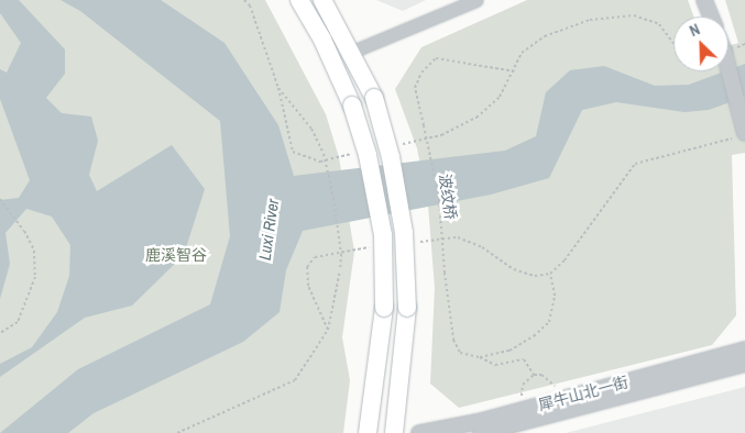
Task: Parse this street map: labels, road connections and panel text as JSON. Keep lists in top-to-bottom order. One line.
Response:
{"streets":{"street":["犀牛山北一街"],"path":["波纹桥"]},"water":["Luxi River"],"parks":["鹿溪智谷"],"north":"top left"}
